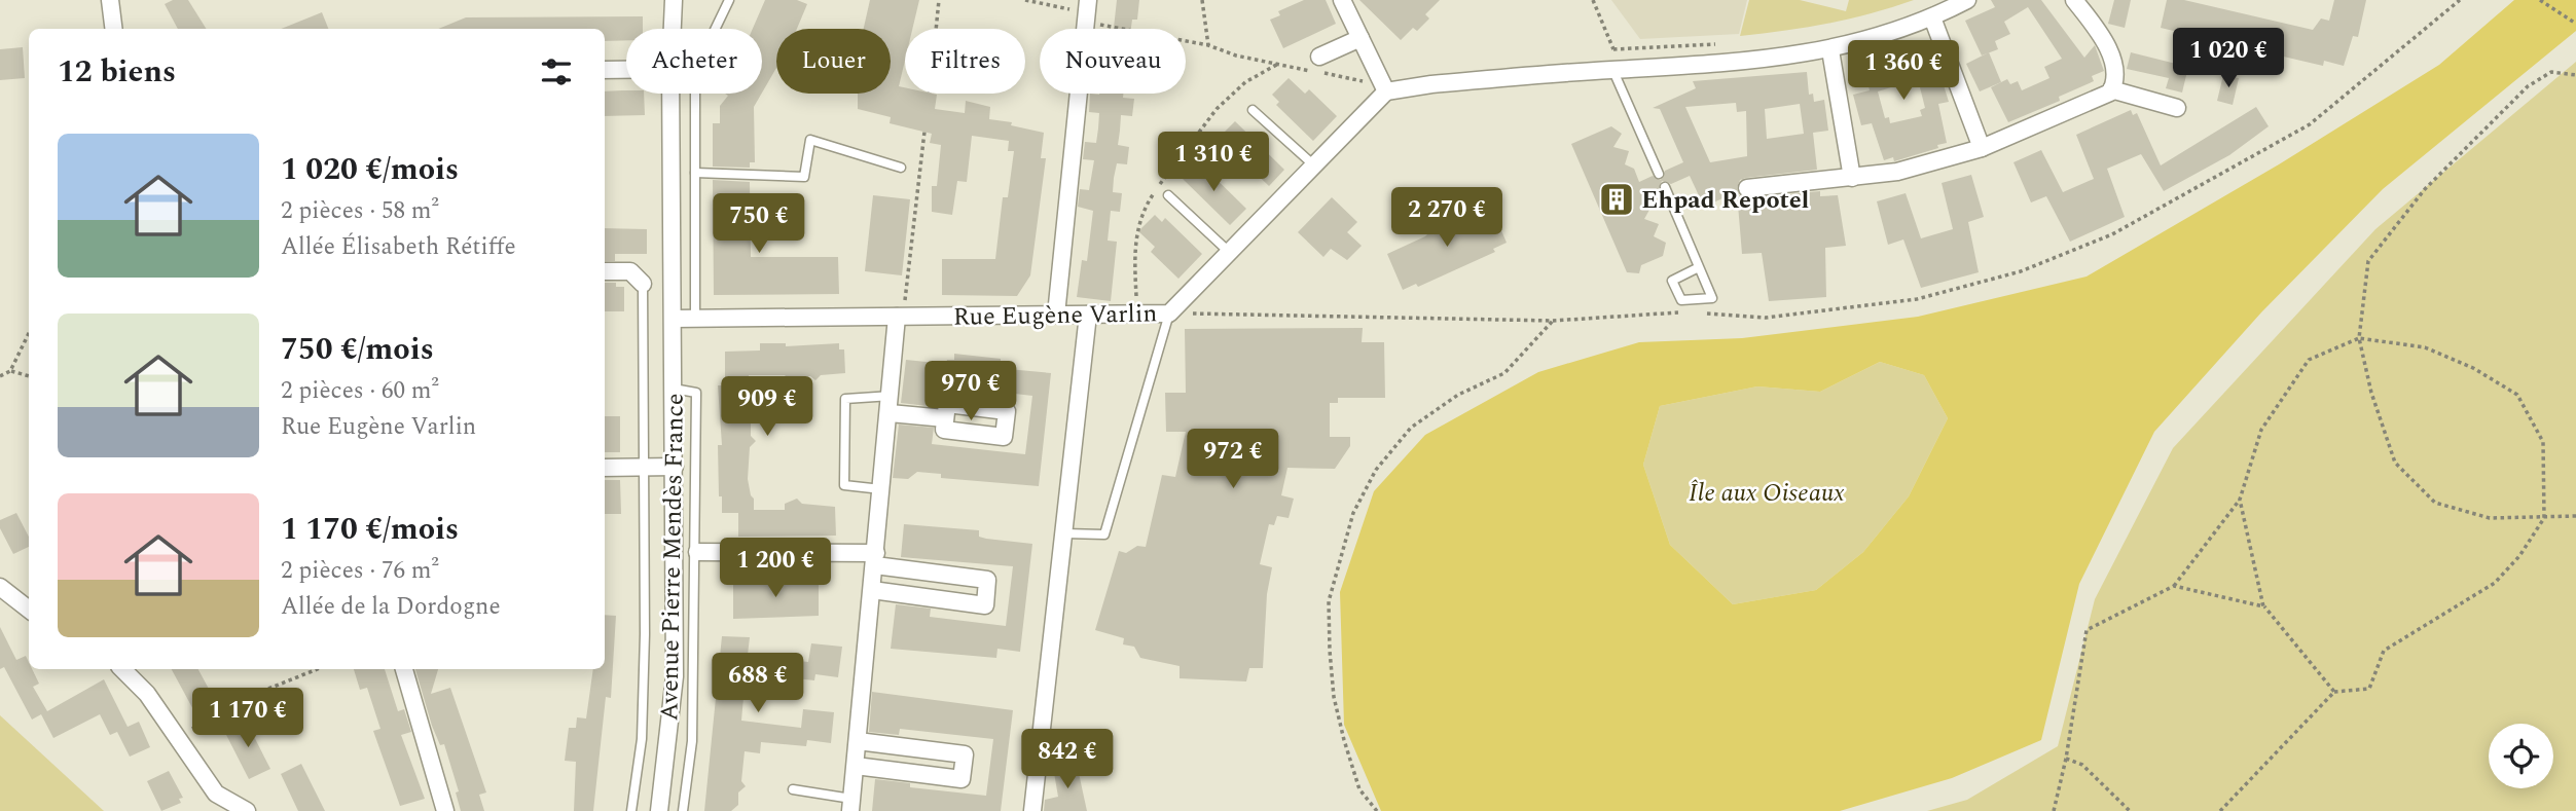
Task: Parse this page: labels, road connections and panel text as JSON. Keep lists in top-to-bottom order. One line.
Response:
{"streets":{"street":["Rue Eugène Varlin","Avenue Pierre Mendès France"]},"crossings":[["Rue Eugène Varlin","Avenue Pierre Mendès France"]],"parks":["Île aux Oiseaux"],"places":{"building":["Ehpad Repotel"]},"page":{"price":["1 020 €","1 360 €","1 310 €","2 270 €","750 €","970 €","909 €","972 €","1 200 €","688 €","1 170 €","842 €"],"chip":["Acheter","Louer","Filtres","Nouveau"],"heading":"12 biens","list":[{"name":"1 020 €/mois","note":"2 pièces · 58 m² · Allée Élisabeth Rétiffe"},{"name":"750 €/mois","note":"2 pièces · 60 m² · Rue Eugène Varlin"},{"name":"1 170 €/mois","note":"2 pièces · 76 m² · Allée de la Dordogne"}]}}
